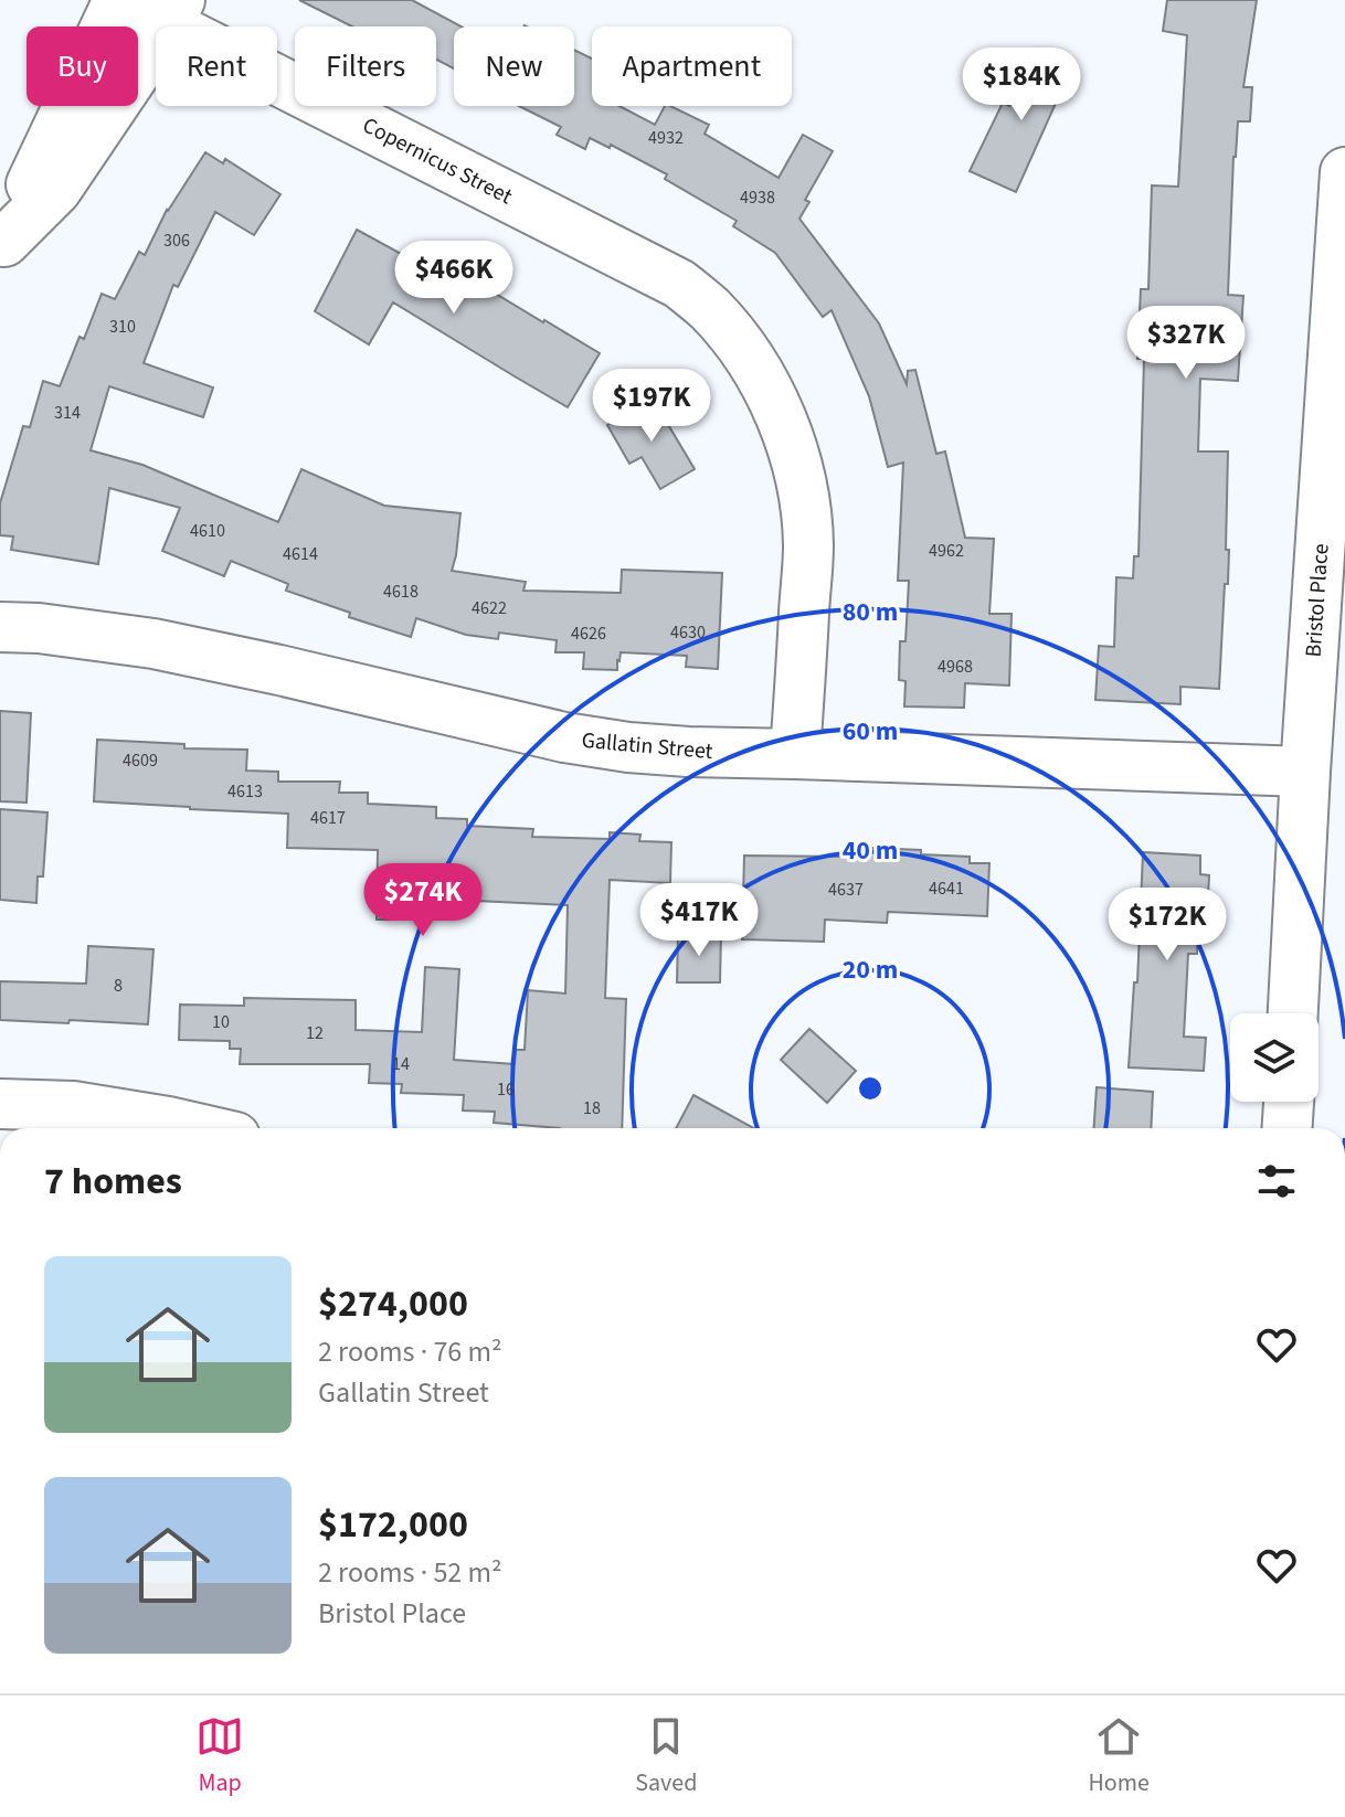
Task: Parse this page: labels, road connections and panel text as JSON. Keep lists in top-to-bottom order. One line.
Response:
{"streets":{"street":["Copernicus Street","Bristol Place","Gallatin Street"]},"crossings":[["Copernicus Street","Gallatin Street"],["Bristol Place","Gallatin Street"]],"house_numbers":["4932","4938","306","310","314","4610","4962","4614","4618","4622","4630","4626","4968","4609","4613","4617","4641","4637","8","10","12","14","16","18"],"page":{"chip":["Buy","Rent","Filters","New","Apartment"],"price":["$184K","$466K","$327K","$197K","$274K","$417K","$172K"],"heading":"7 homes","list":[{"name":"$274,000","note":"2 rooms · 76 m² · Gallatin Street"},{"name":"$172,000","note":"2 rooms · 52 m² · Bristol Place"}],"tabs":["Map","Saved","Home"]},"rings":["80 m","60 m","40 m","20 m"]}
